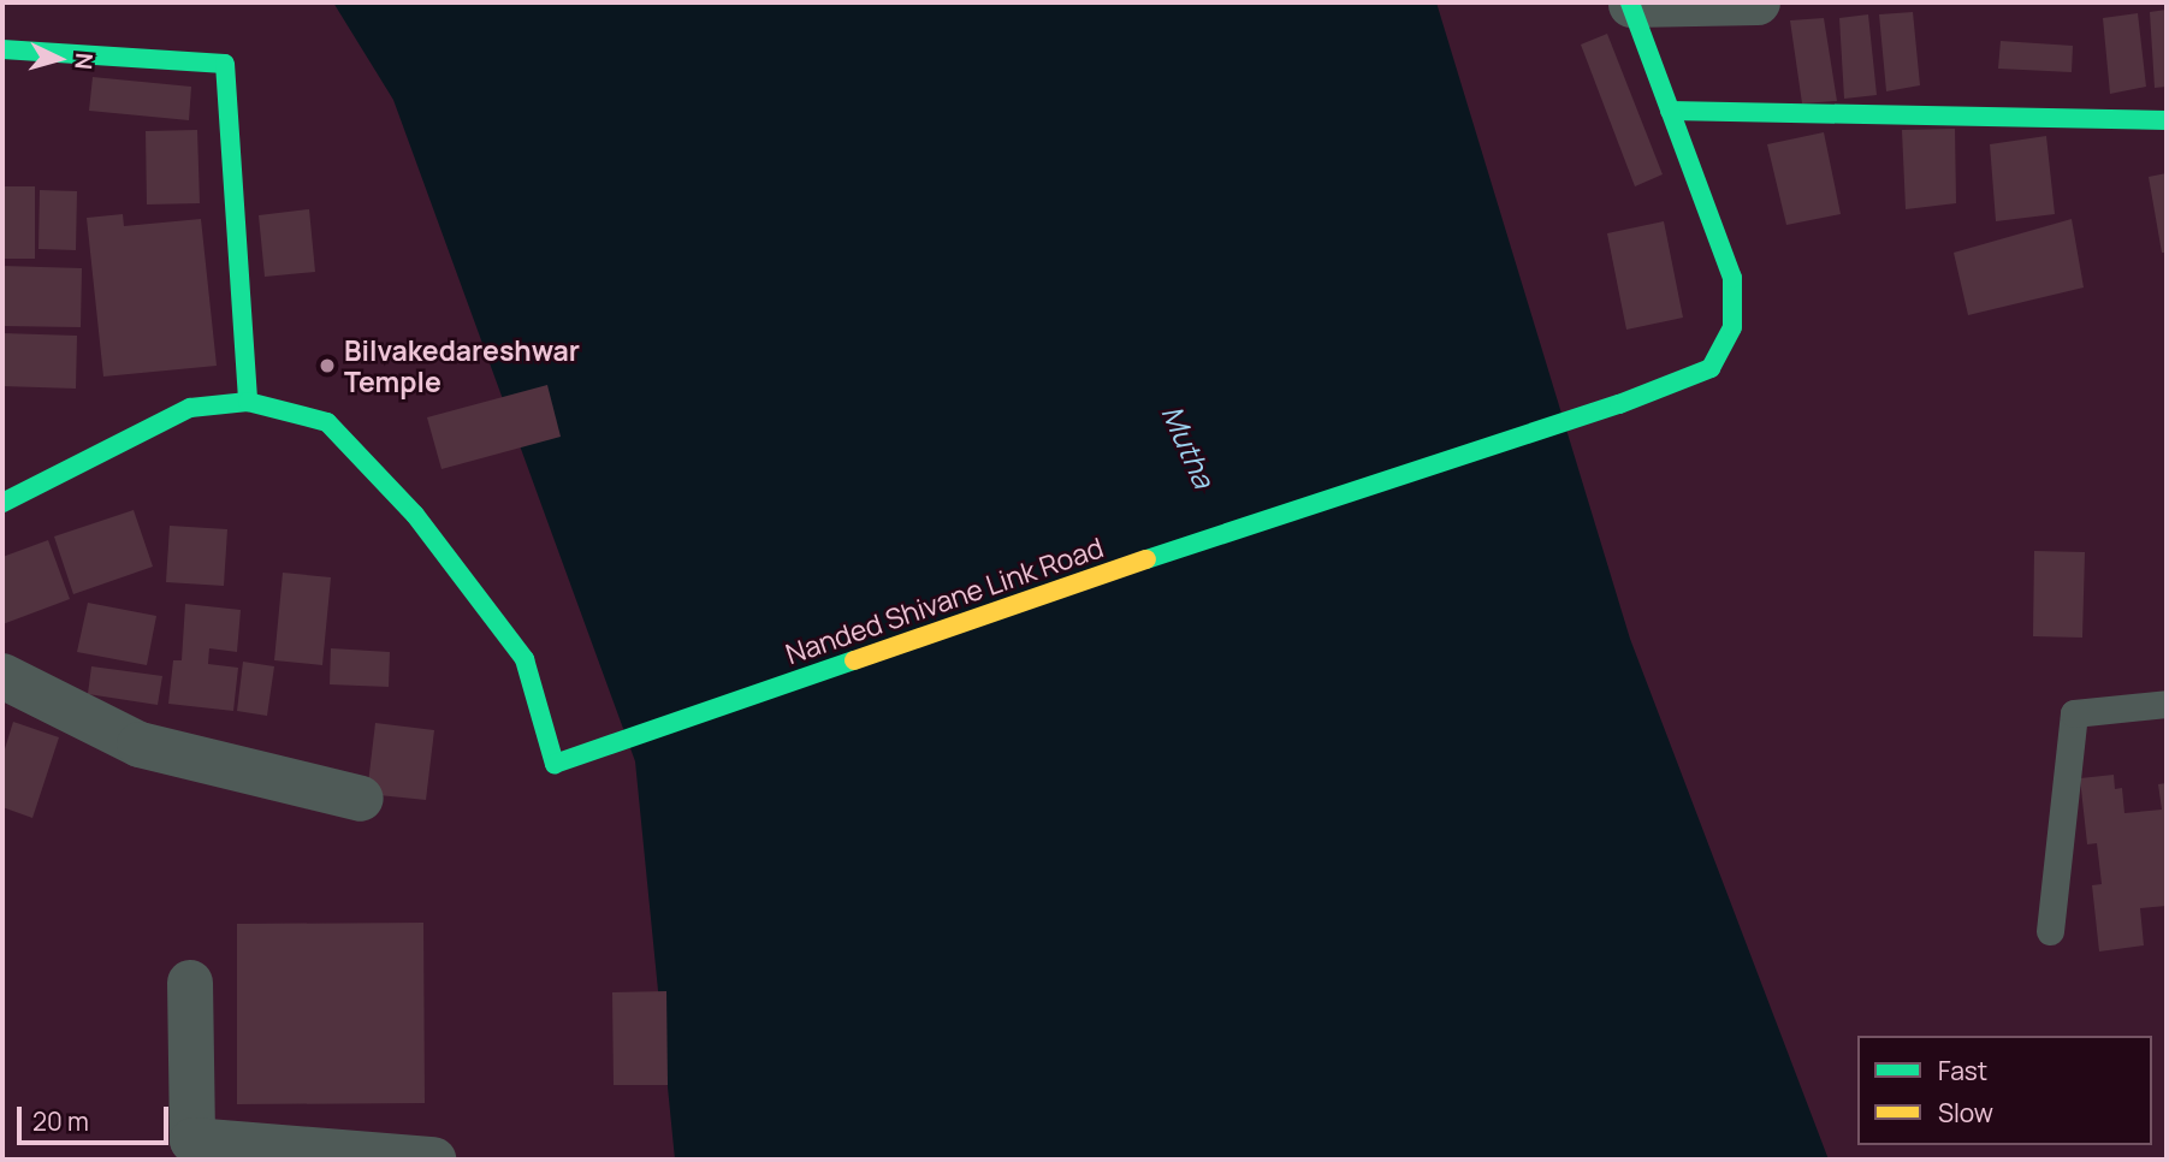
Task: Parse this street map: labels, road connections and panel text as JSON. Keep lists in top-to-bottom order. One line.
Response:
{"streets":{"street":["Nanded Shivane Link Road"]},"water":["Mutha"],"places":["Bilvakedareshwar Temple"],"legend":["Fast","Slow"],"scale_bar":"20 m","north":"right"}
